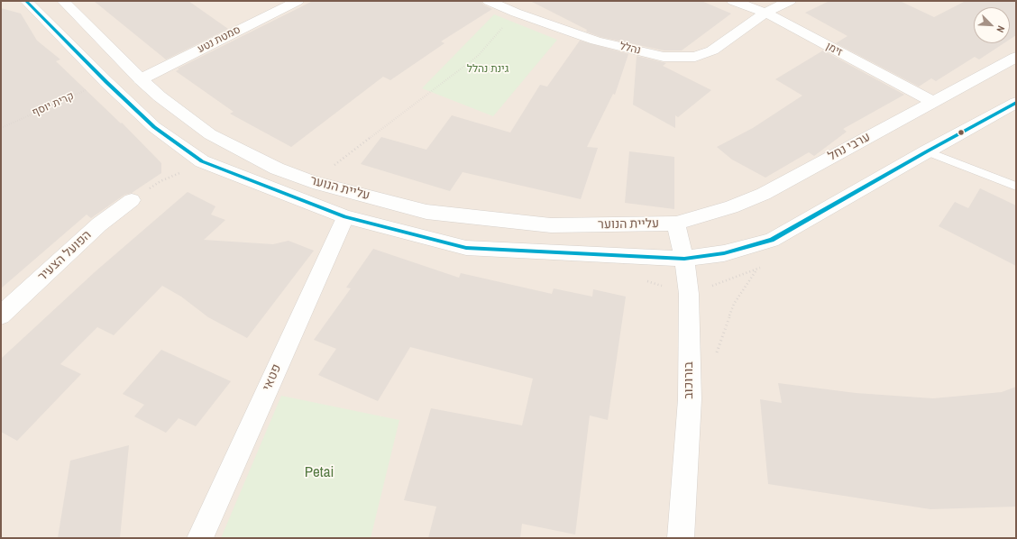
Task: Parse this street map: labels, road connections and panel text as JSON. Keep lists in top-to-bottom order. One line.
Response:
{"streets":{"street":["סמטת נטע","נהלל","זימן","ערבי נחל","עליית הנוער","הפועל הצעיר","פטאי","בורוכוב"],"path":["קרית יוסף"]},"crossings":[["סמטת נטע","עליית הנוער"],["נהלל","זימן"],["זימן","ערבי נחל"],["קרית יוסף","עליית הנוער"],["ערבי נחל","עליית הנוער"],["ערבי נחל","בורוכוב"],["עליית הנוער","פטאי"],["עליית הנוער","בורוכוב"]],"parks":["גינת נהלל","Petai"],"north":"bottom right"}
